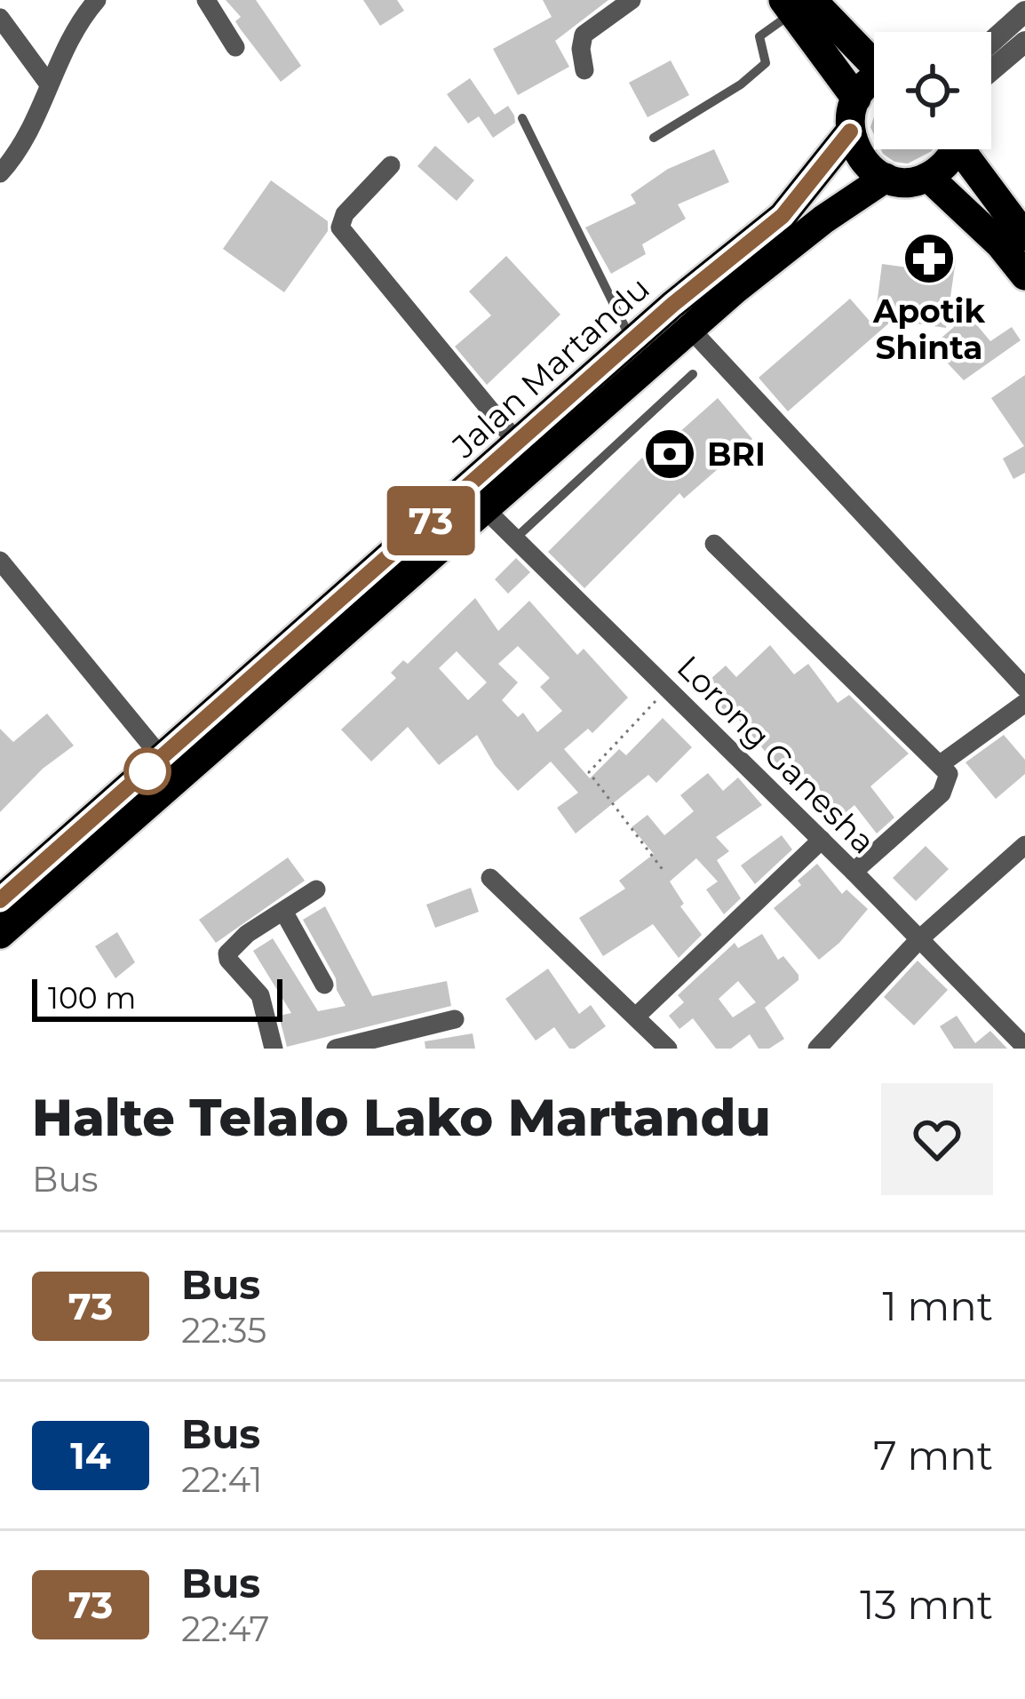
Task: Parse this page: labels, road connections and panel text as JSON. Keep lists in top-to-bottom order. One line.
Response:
{"streets":{"highway":["Jalan Martandu"],"street":["Lorong Ganesha"]},"crossings":[["Jalan Martandu","Lorong Ganesha"]],"places":{"pharmacy":["Apotik Shinta"],"bank":["BRI"]},"lines":["bus line 73"],"scale_bar":"100 m","page":{"on_map":"73","scale":"100 m","heading":["Halte Telalo Lako Martandu","Bus"],"list":[{"mark":"73","name":"Bus","note":"22:35","value":"1 mnt"},{"mark":"14","name":"Bus","note":"22:41","value":"7 mnt"},{"mark":"73","name":"Bus","note":"22:47","value":"13 mnt"}]}}
